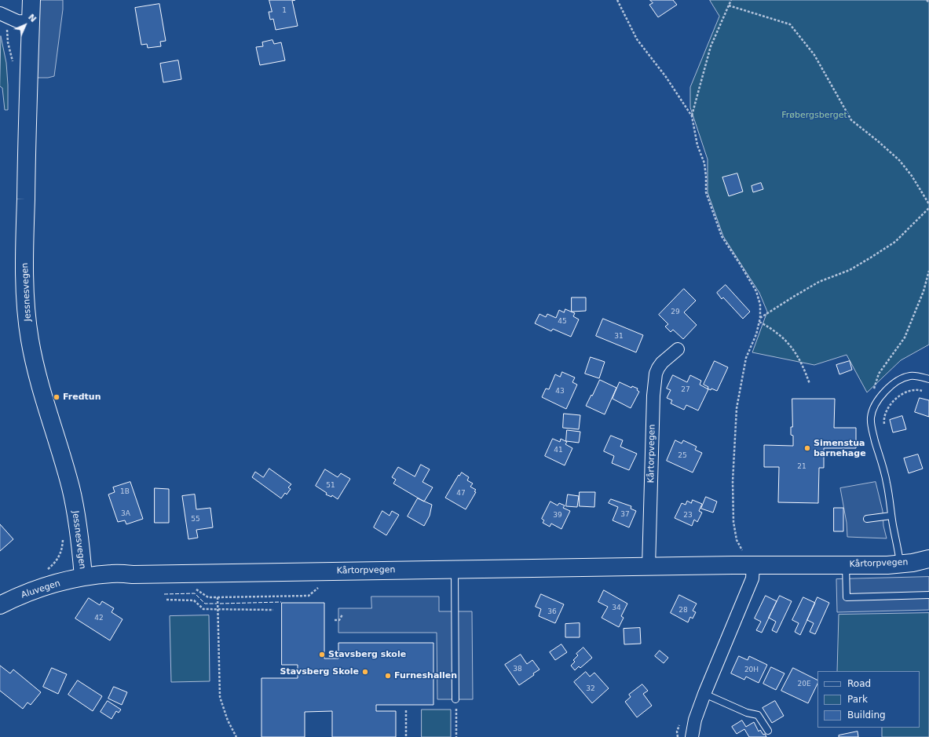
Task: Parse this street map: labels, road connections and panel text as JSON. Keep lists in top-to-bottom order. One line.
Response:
{"streets":{"main road":["Jessnesvegen","Kårtorpvegen","Aluvegen"]},"crossings":[["Jessnesvegen","Kårtorpvegen"],["Jessnesvegen","Aluvegen"],["Kårtorpvegen","Aluvegen"]],"parks":["Frøbergsberget"],"places":["Fredtun","Simenstua barnehage","Stavsberg skole","Stavsberg Skole","Furneshallen"],"house_numbers":["1","29","45","31","27","43","41","25","21","51","1B","47","3A","37","39","23","55","34","28","36","42","38","20H","20E","32"],"legend":["Road","Park","Building"],"north":"top right"}
